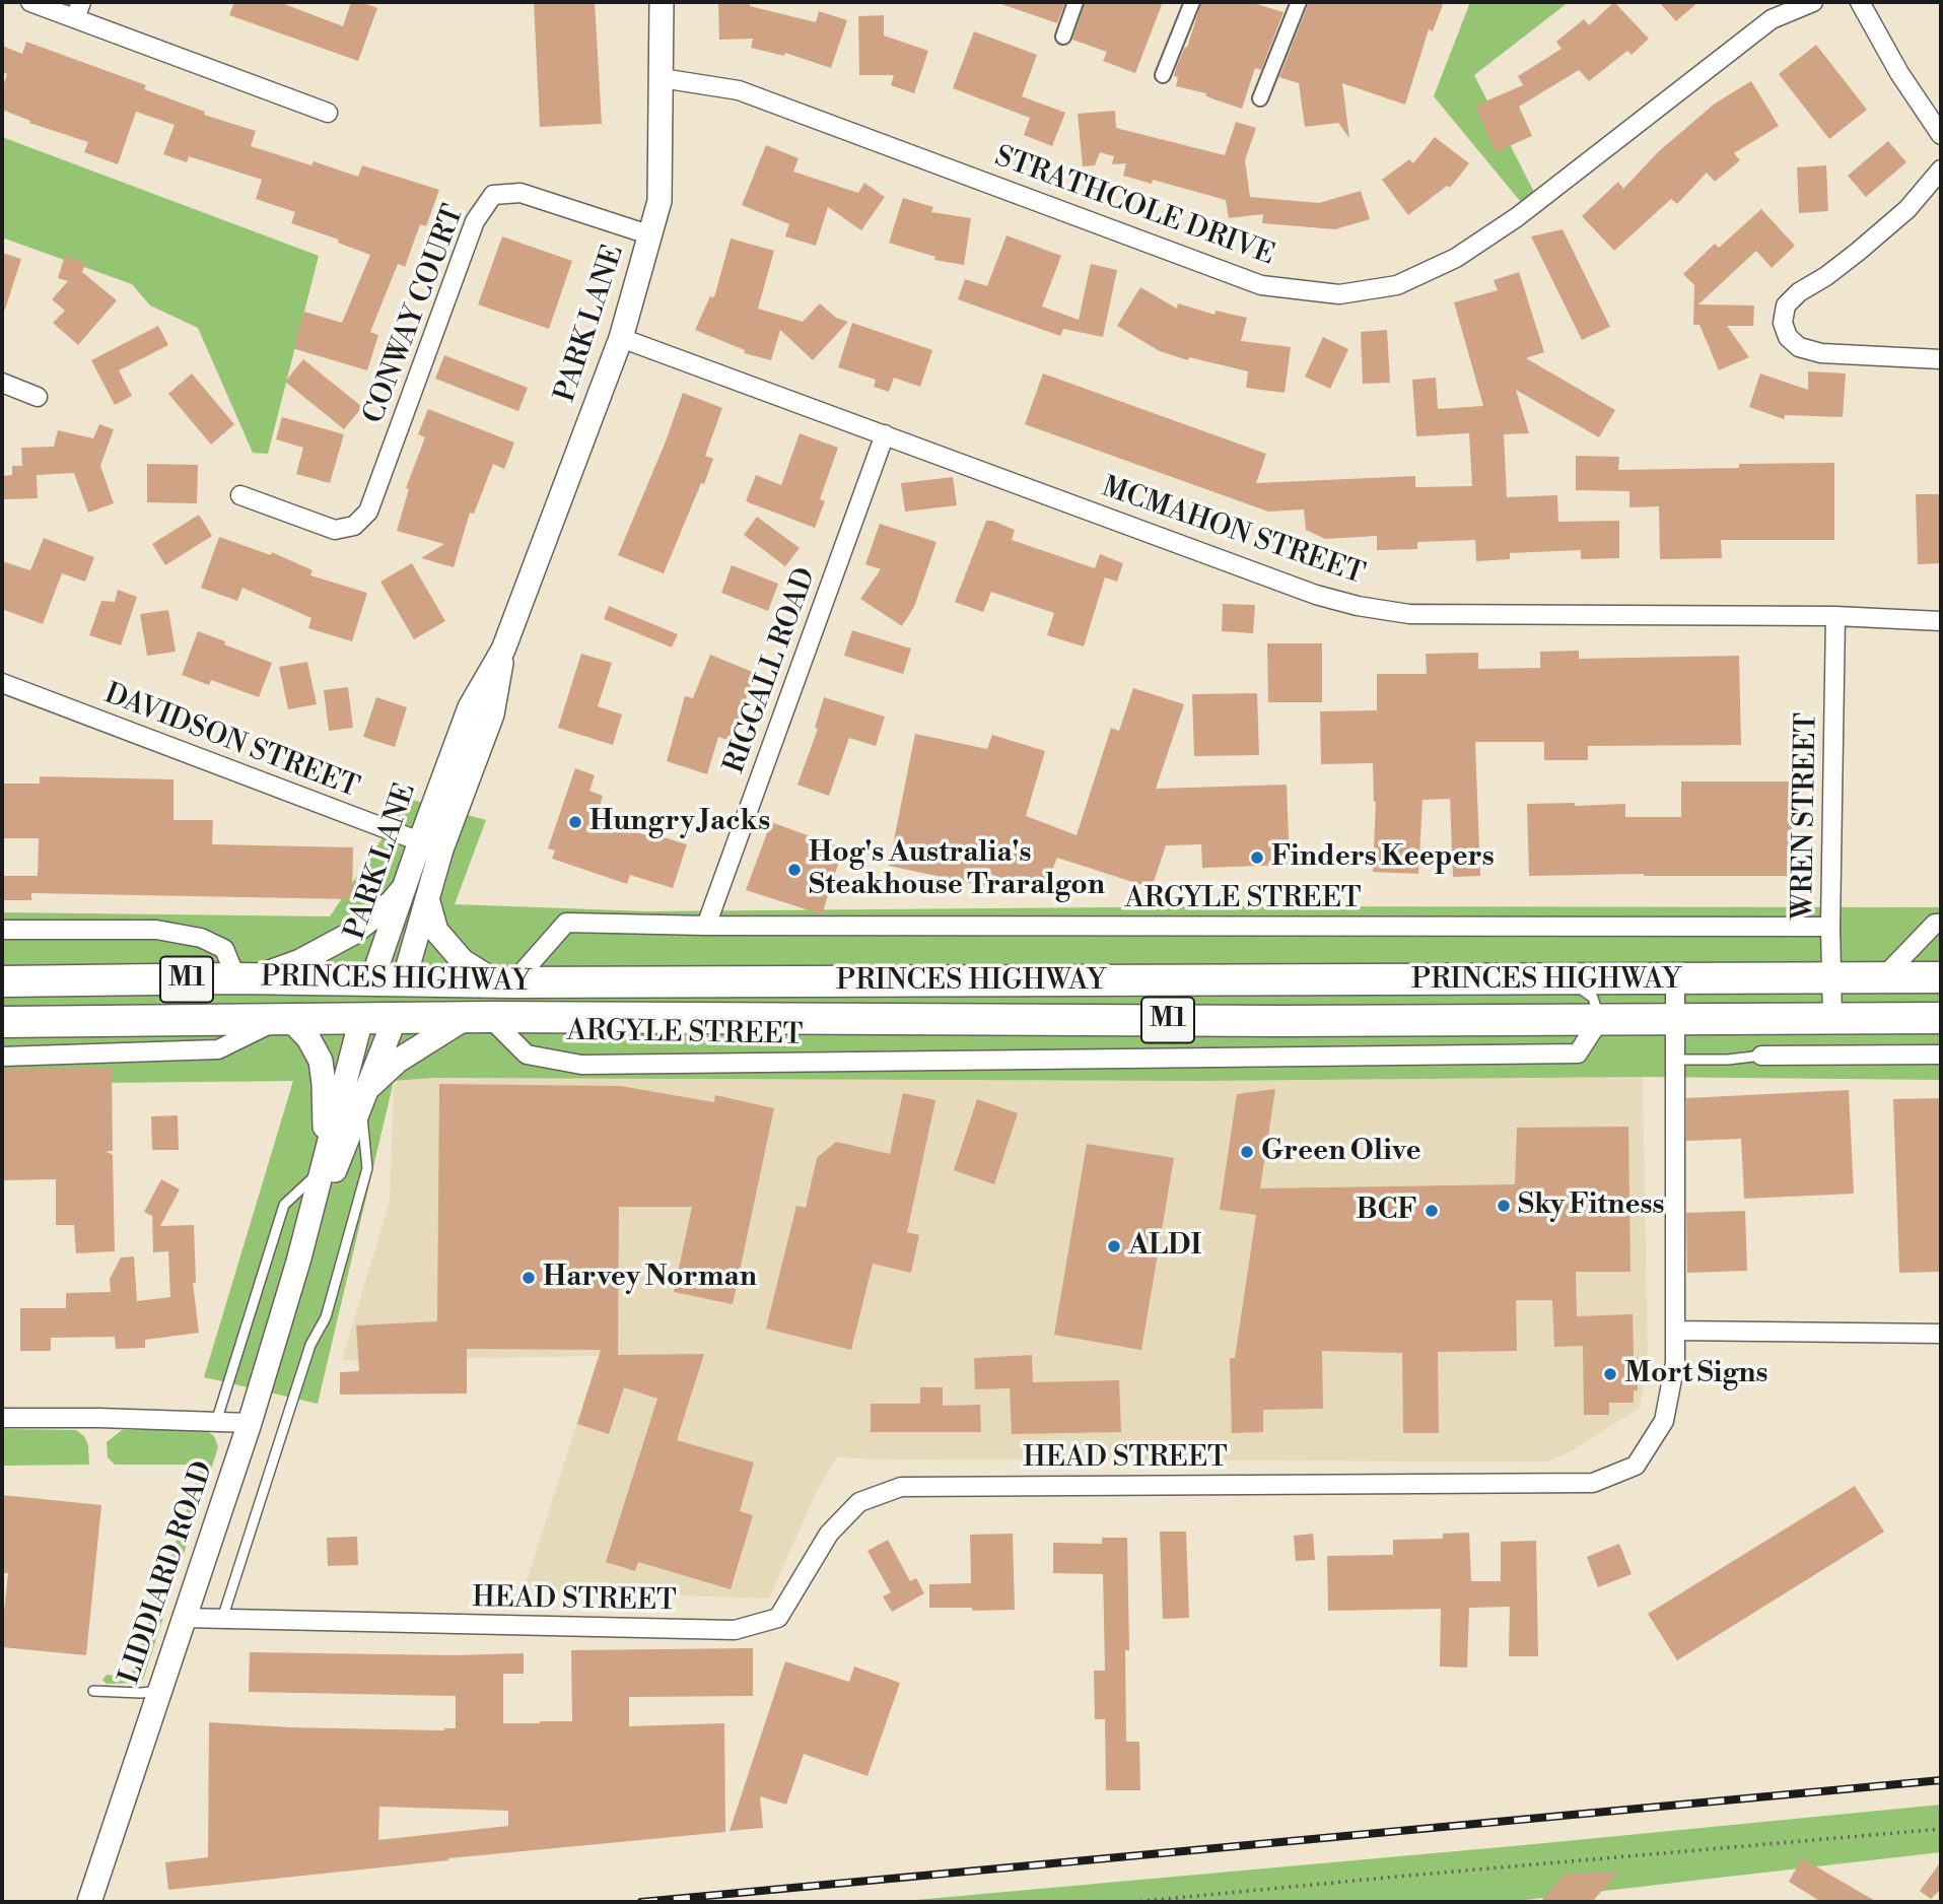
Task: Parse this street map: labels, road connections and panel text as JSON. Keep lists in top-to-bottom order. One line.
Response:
{"streets":{"highway":["M1","PRINCES HIGHWAY"],"street":["STRATHCOLE DRIVE","CONWAY COURT","PARK LANE","MCMAHON STREET","RIGGALL ROAD","DAVIDSON STREET","WREN STREET","ARGYLE STREET","HEAD STREET","LIDDIARD ROAD"]},"crossings":[["STRATHCOLE DRIVE","PARK LANE"],["CONWAY COURT","PARK LANE"],["PARK LANE","MCMAHON STREET"],["PARK LANE","DAVIDSON STREET"],["PARK LANE","PRINCES HIGHWAY"],["MCMAHON STREET","RIGGALL ROAD"],["MCMAHON STREET","WREN STREET"],["RIGGALL ROAD","ARGYLE STREET"],["WREN STREET","ARGYLE STREET"],["WREN STREET","PRINCES HIGHWAY"],["ARGYLE STREET","PRINCES HIGHWAY"],["PRINCES HIGHWAY","HEAD STREET"],["PRINCES HIGHWAY","LIDDIARD ROAD"],["HEAD STREET","LIDDIARD ROAD"]],"places":["Hungry Jacks","Finders Keepers","Hog's Australia's Steakhouse Traralgon","Green Olive","Sky Fitness","BCF","ALDI","Harvey Norman","Mort Signs"]}
